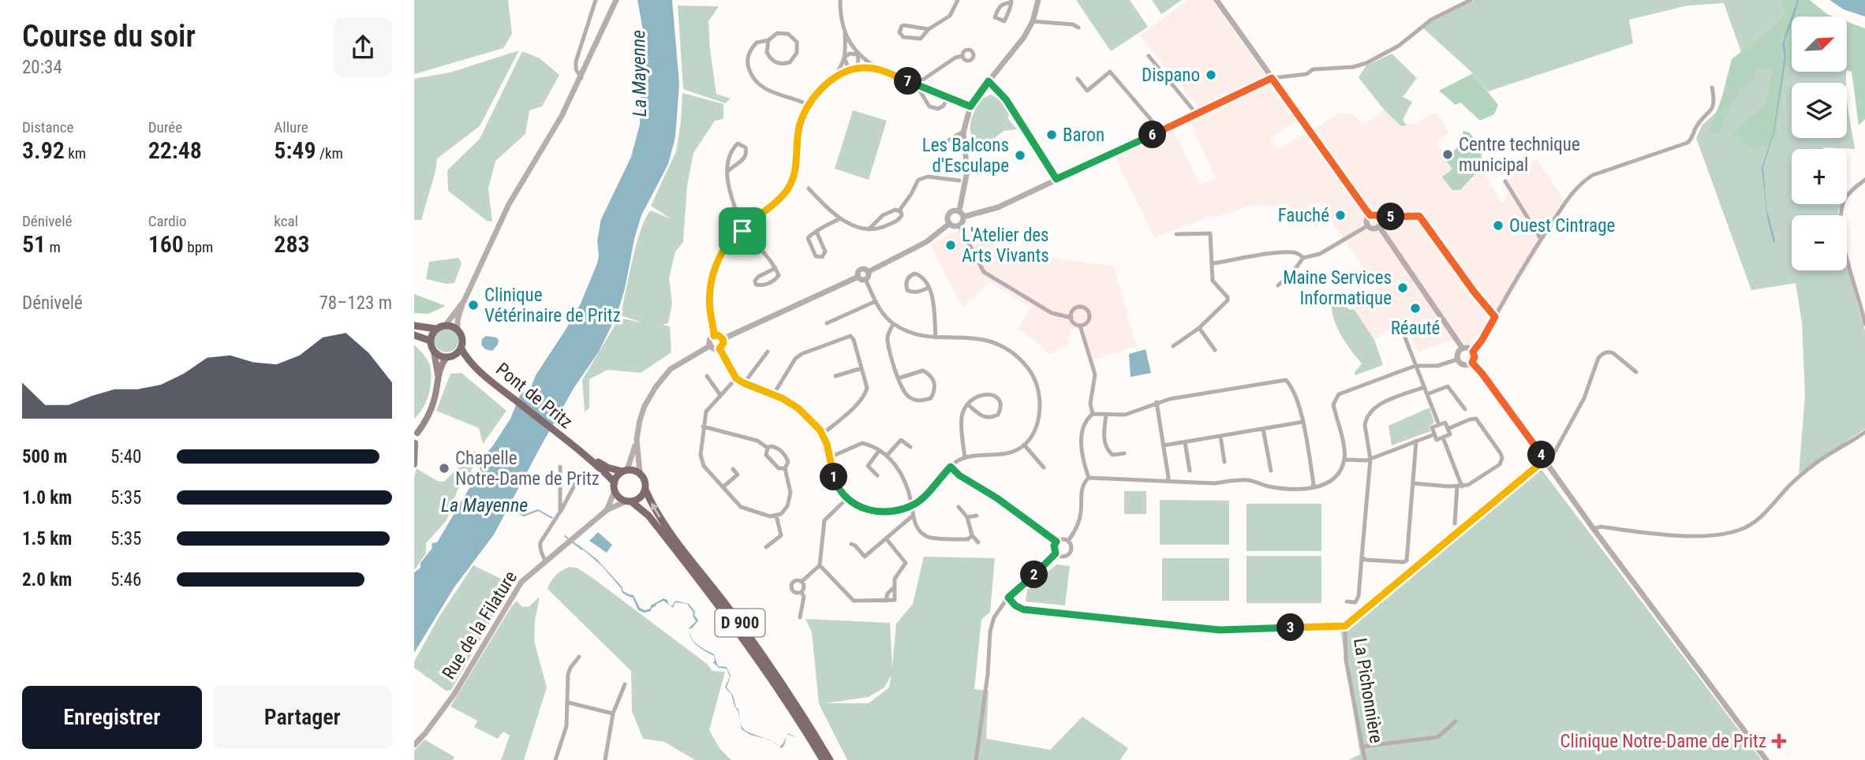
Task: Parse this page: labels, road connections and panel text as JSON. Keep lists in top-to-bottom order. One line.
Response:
{"streets":{"main road":["Pont de Pritz","D 900"],"street":["Rue de la Filature","La Pichonnière"]},"crossings":[["Pont de Pritz","D 900"],["Pont de Pritz","Rue de la Filature"],["D 900","Rue de la Filature"]],"water":["La Mayenne"],"places":{"other":["Dispano","Baron","Centre technique municipal","Les Balcons d'Esculape","Fauché","Ouest Cintrage","L'Atelier des Arts Vivants","Maine Services Informatique","Clinique Vétérinaire de Pritz","Réauté","Chapelle Notre-Dame de Pritz"],"health":["Clinique Notre-Dame de Pritz"]},"north":"top right","page":{"heading":["Course du soir","20:34"],"map_buttons":["+","−"],"pins":["7","6","5","4","1","2","3"],"stats":[["Distance","3.92 km"],["Durée","22:48"],["Allure","5:49 /km"],["Dénivelé","51 m"],["Cardio","160 bpm"],["kcal","283"]],"chart":["Dénivelé","78–123 m"],"list":[{"name":"500 m","note":"5:40"},{"name":"1.0 km","note":"5:35"},{"name":"1.5 km","note":"5:35"},{"name":"2.0 km","note":"5:46"}],"buttons":["Enregistrer","Partager"]}}
